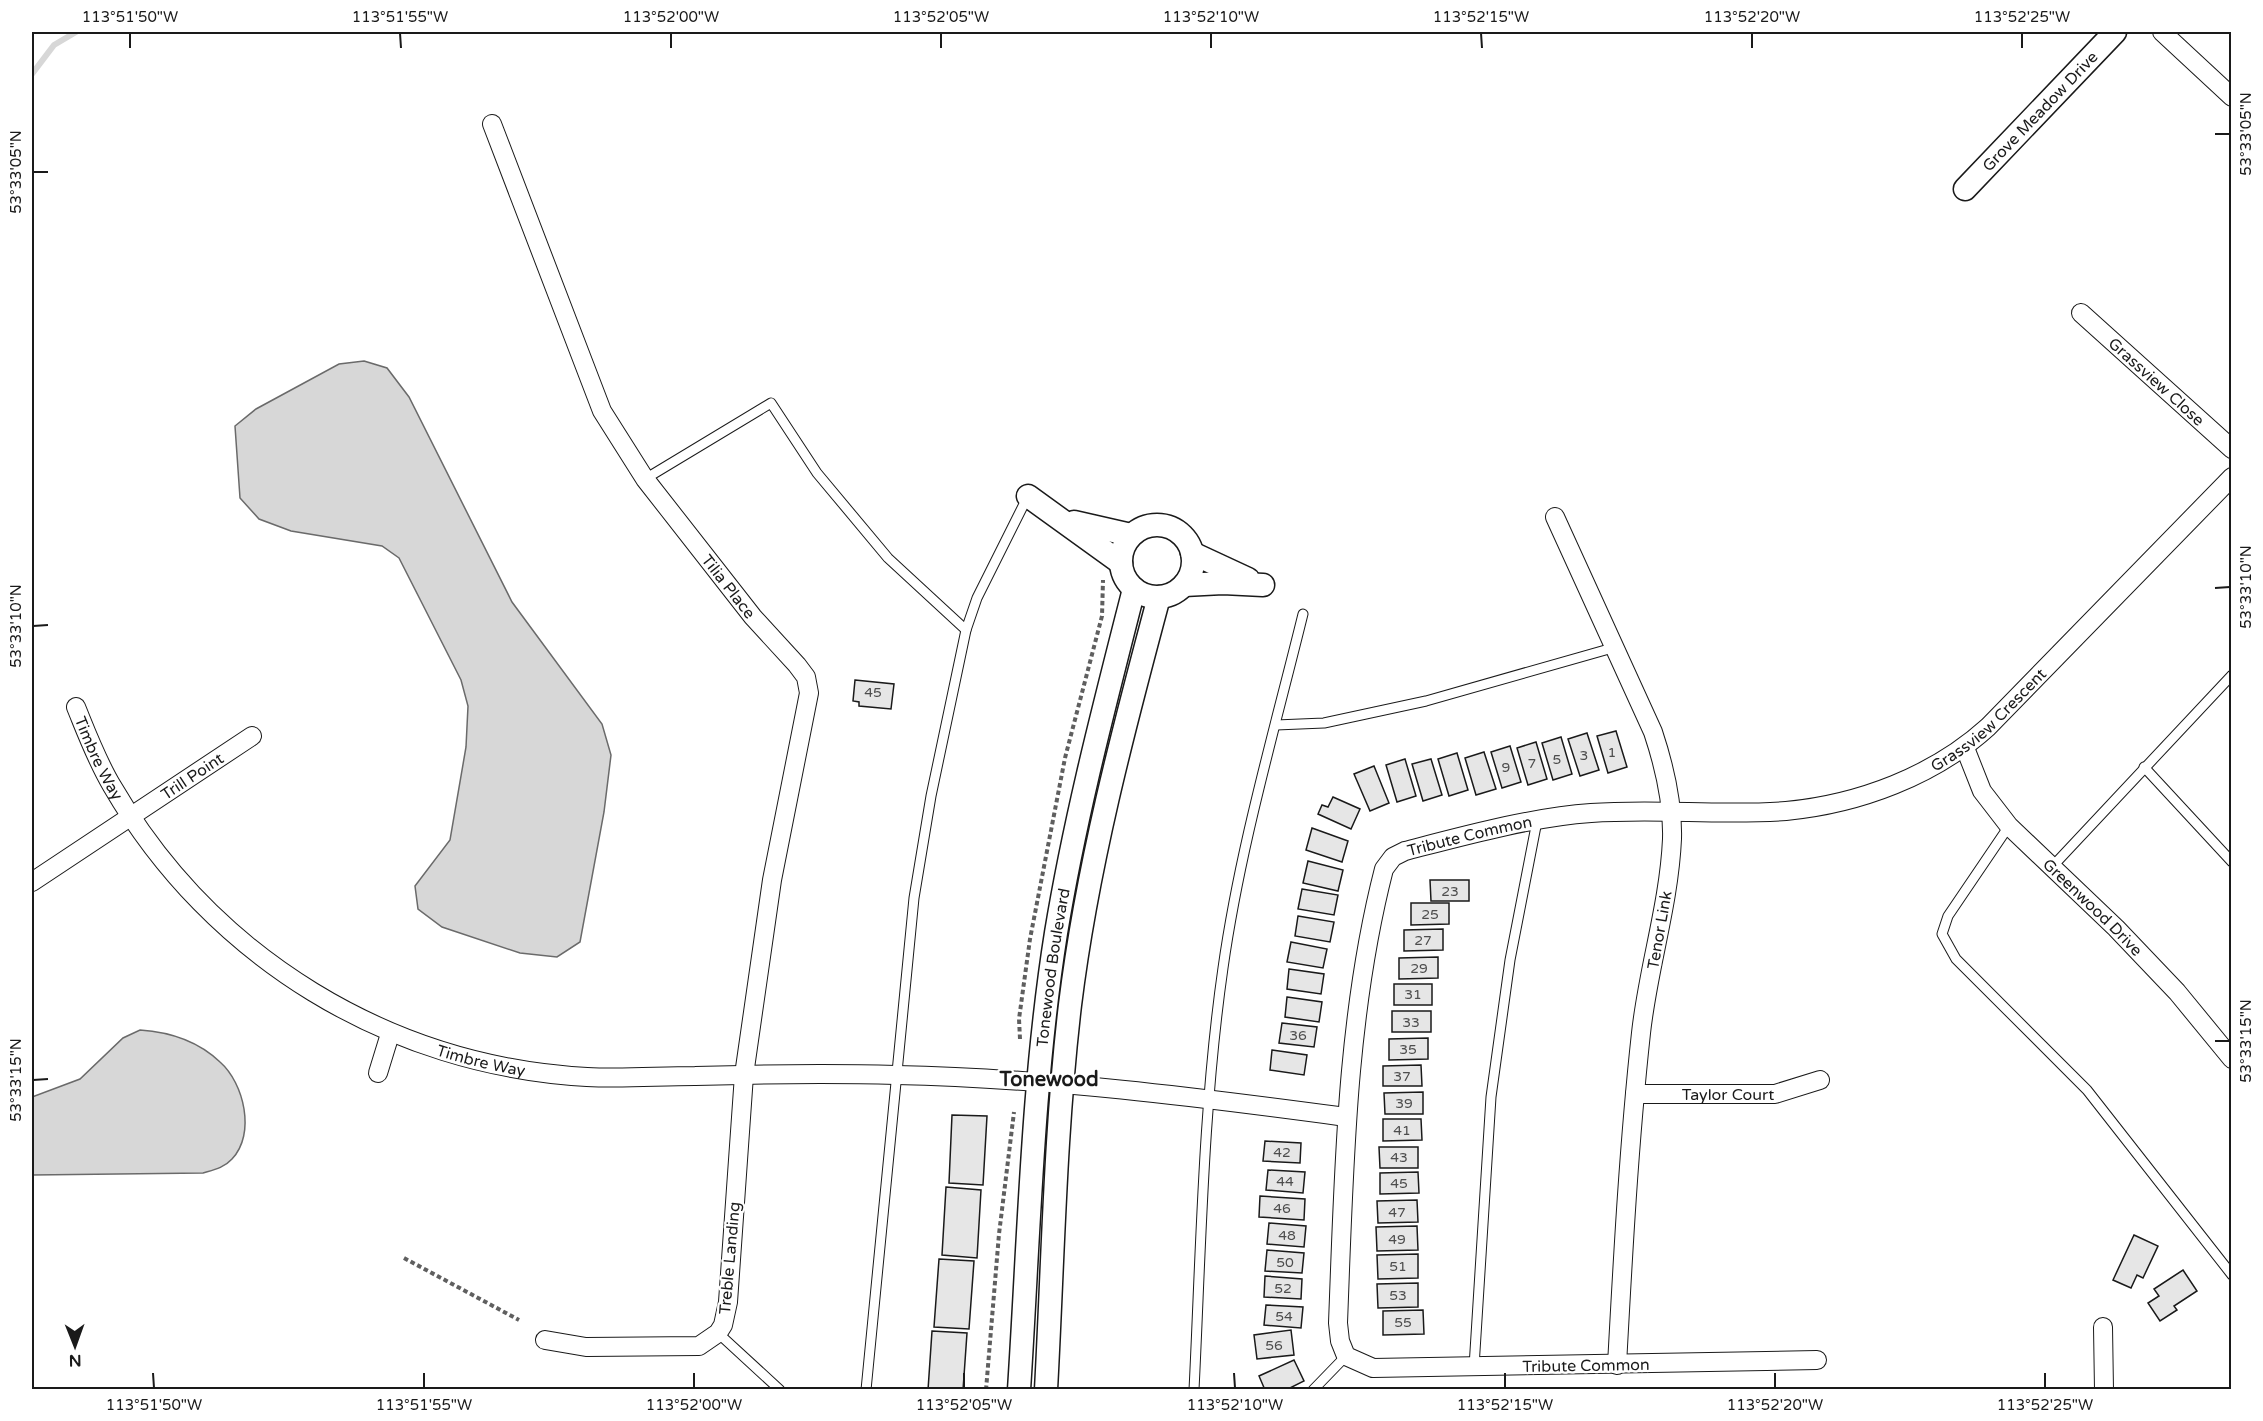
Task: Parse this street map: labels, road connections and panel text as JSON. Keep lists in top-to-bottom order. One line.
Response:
{"streets":{"street":["Grove Meadow Drive","Grassview Close","Tilia Place","Grassview Crescent","Timbre Way","Trill Point","Tribute Common","Greenwood Drive","Tenor Link","Tonewood Boulevard","Taylor Court","Treble Landing"]},"crossings":[["Tilia Place","Timbre Way"],["Tilia Place","Treble Landing"],["Grassview Crescent","Tribute Common"],["Grassview Crescent","Greenwood Drive"],["Grassview Crescent","Tenor Link"],["Timbre Way","Trill Point"],["Timbre Way","Tonewood Boulevard"],["Timbre Way","Treble Landing"],["Tribute Common","Tenor Link"],["Tenor Link","Taylor Court"]],"districts":["Tonewood"],"house_numbers":["45","1","3","5","7","9","23","25","27","29","31","33","36","35","37","39","41","42","43","44","45","46","47","48","49","50","51","52","53","54","55","56"],"north":"bottom","coordinates":["113°51'50\"W","113°51'55\"W","113°52'00\"W","113°52'05\"W","113°52'10\"W","113°52'15\"W","113°52'20\"W","113°52'25\"W","53°33'05\"N","53°33'10\"N","53°33'15\"N"]}
